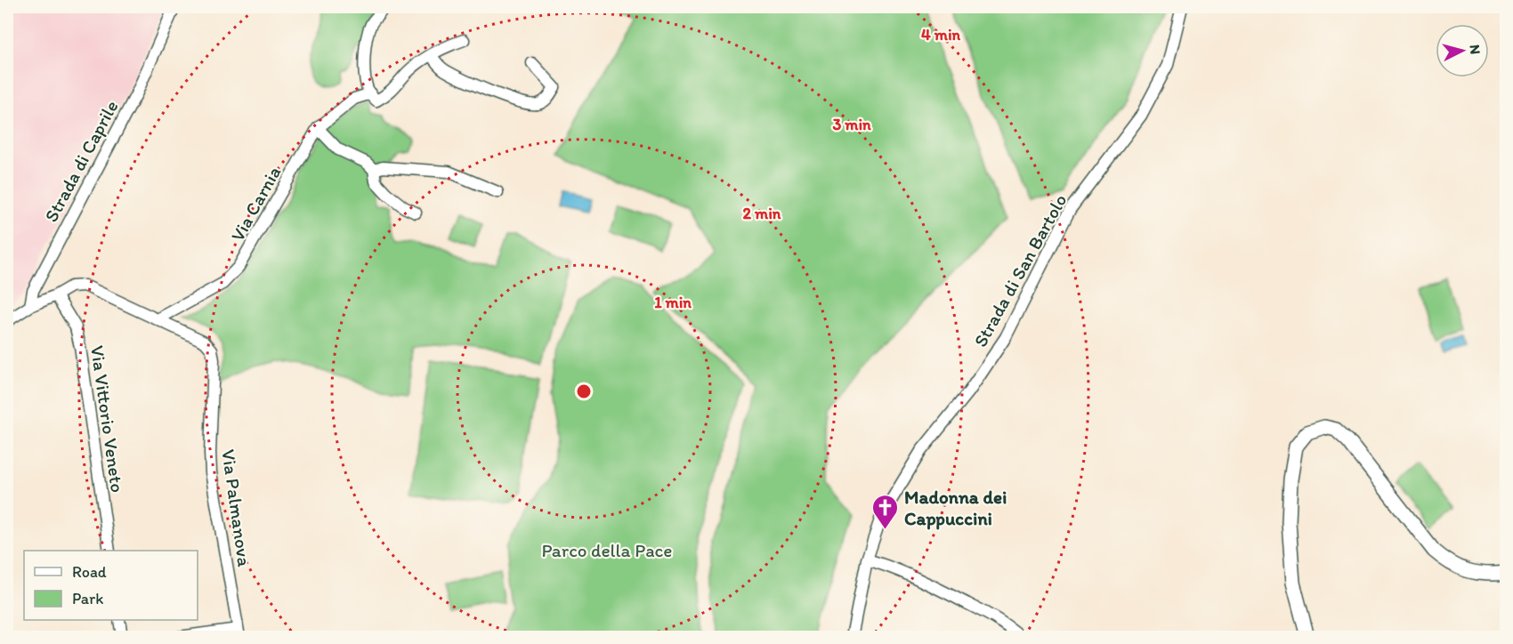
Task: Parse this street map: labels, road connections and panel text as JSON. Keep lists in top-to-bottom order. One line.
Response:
{"streets":{"street":["Strada di Caprile","Via Carnia","Strada di San Bartolo","Via Vittorio Veneto","Via Palmanova"]},"crossings":[["Via Carnia","Via Palmanova"]],"parks":["Parco della Pace"],"places":{"church":["Madonna dei Cappuccini"]},"legend":["Road","Park"],"north":"right","rings":["4 min","3 min","2 min","1 min"]}
